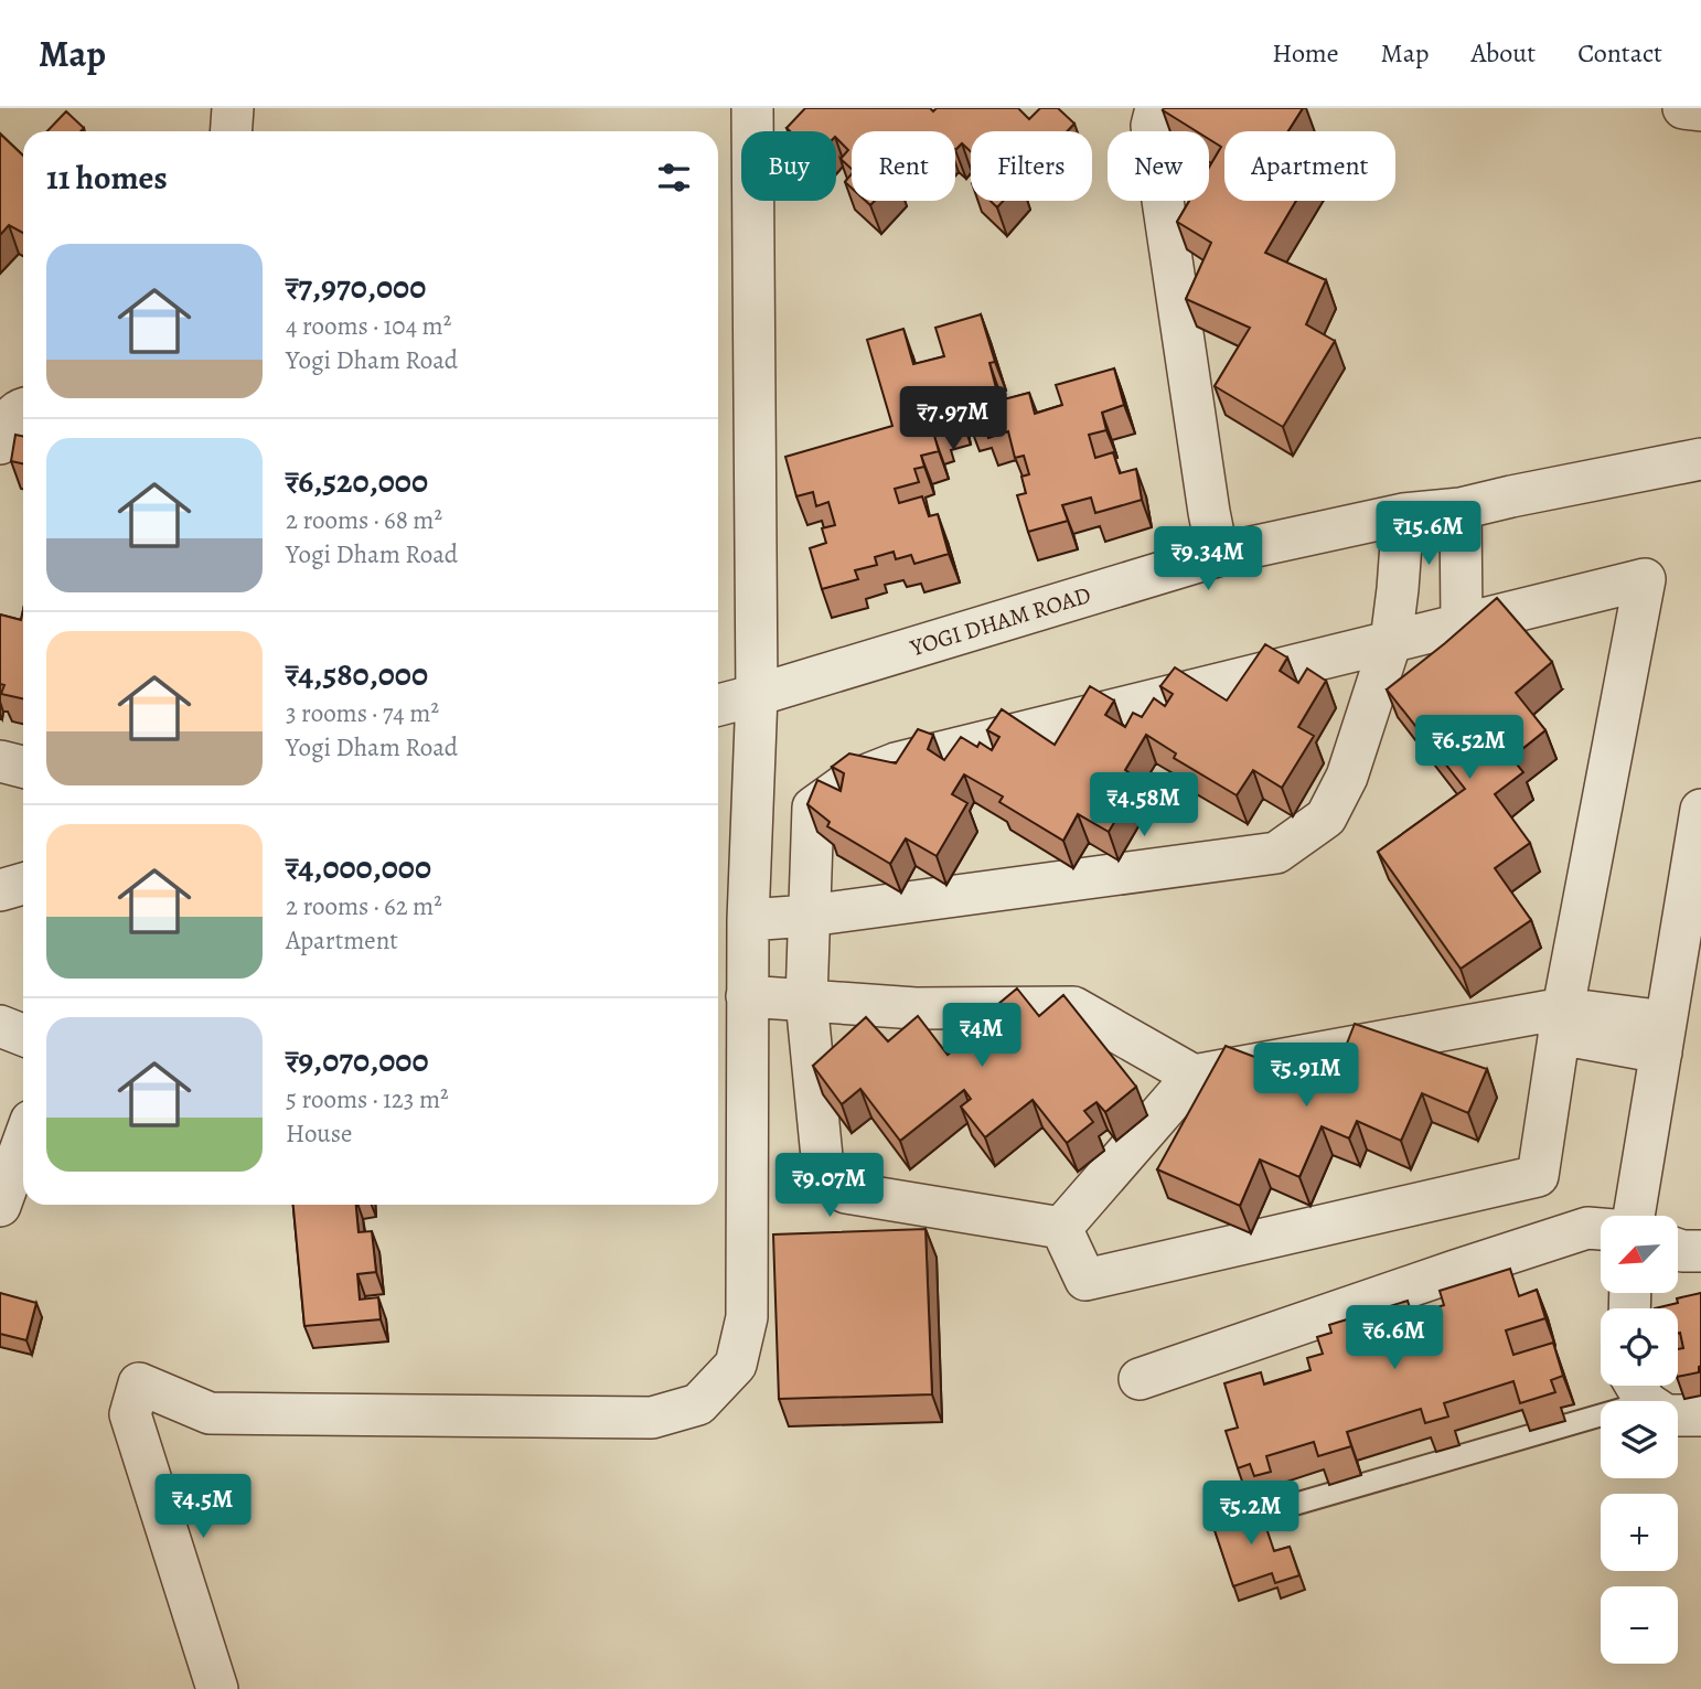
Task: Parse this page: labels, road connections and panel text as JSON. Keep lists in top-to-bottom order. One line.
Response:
{"streets":{"street":["YOGI DHAM ROAD"]},"north":"bottom left","page":{"header":"Map","nav":["Home","Map","About","Contact"],"chip":["Buy","Rent","Filters","New","Apartment"],"heading":"11 homes","list":[{"name":"₹7,970,000","note":"4 rooms · 104 m² · Yogi Dham Road"},{"name":"₹6,520,000","note":"2 rooms · 68 m² · Yogi Dham Road"},{"name":"₹4,580,000","note":"3 rooms · 74 m² · Yogi Dham Road"},{"name":"₹4,000,000","note":"2 rooms · 62 m² · Apartment"},{"name":"₹9,070,000","note":"5 rooms · 123 m² · House"}],"price":["₹7.97M","₹15.6M","₹9.34M","₹6.52M","₹4.58M","₹4M","₹5.91M","₹9.07M","₹6.6M","₹4.5M","₹5.2M"],"map_buttons":["+","−"]}}
